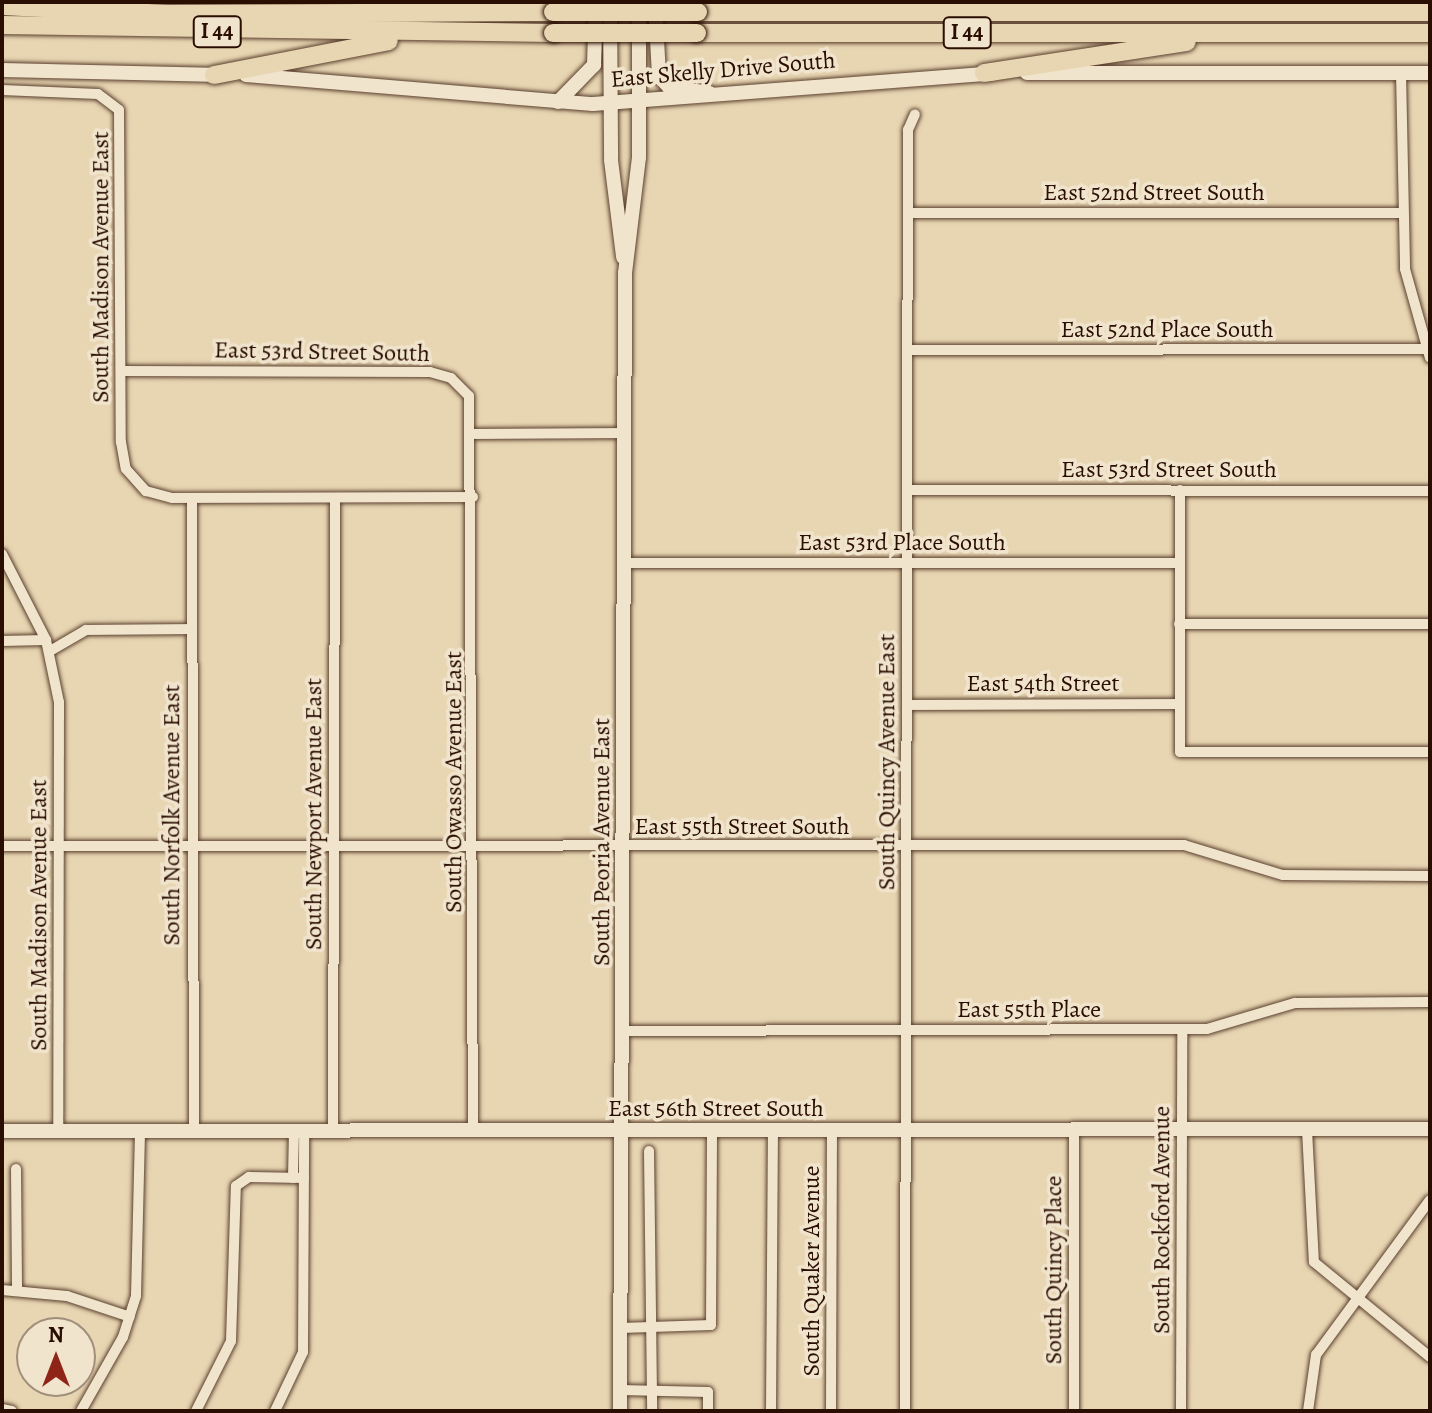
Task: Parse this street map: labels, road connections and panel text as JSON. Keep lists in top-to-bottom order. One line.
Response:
{"streets":{"highway":["I 44"],"main road":["East Skelly Drive South","South Peoria Avenue East","East 56th Street South"],"street":["East 52nd Street South","South Madison Avenue East","East 52nd Place South","East 53rd Street South","East 53rd Place South","East 54th Street","South Quincy Avenue East","South Owasso Avenue East","South Newport Avenue East","South Norfolk Avenue East","East 55th Street South","East 55th Place","South Rockford Avenue","South Quincy Place","South Quaker Avenue"]},"crossings":[["East Skelly Drive South","South Peoria Avenue East"],["East 52nd Street South","South Quincy Avenue East"],["South Madison Avenue East","East 53rd Street South"],["South Madison Avenue East","South Norfolk Avenue East"],["South Madison Avenue East","East 55th Street South"],["South Madison Avenue East","East 56th Street South"],["East 52nd Place South","South Quincy Avenue East"],["East 53rd Street South","South Quincy Avenue East"],["East 53rd Street South","South Owasso Avenue East"],["East 53rd Place South","South Quincy Avenue East"],["East 53rd Place South","South Peoria Avenue East"],["East 54th Street","South Quincy Avenue East"],["South Quincy Avenue East","East 55th Street South"],["South Quincy Avenue East","East 55th Place"],["South Quincy Avenue East","East 56th Street South"],["South Owasso Avenue East","East 55th Street South"],["South Owasso Avenue East","East 56th Street South"],["South Newport Avenue East","East 55th Street South"],["South Newport Avenue East","East 56th Street South"],["South Norfolk Avenue East","East 55th Street South"],["South Norfolk Avenue East","East 56th Street South"],["East 55th Street South","South Peoria Avenue East"],["South Peoria Avenue East","East 55th Place"],["South Peoria Avenue East","East 56th Street South"],["East 55th Place","South Rockford Avenue"],["East 56th Street South","South Rockford Avenue"],["East 56th Street South","South Quincy Place"],["East 56th Street South","South Quaker Avenue"]],"north":"top"}
